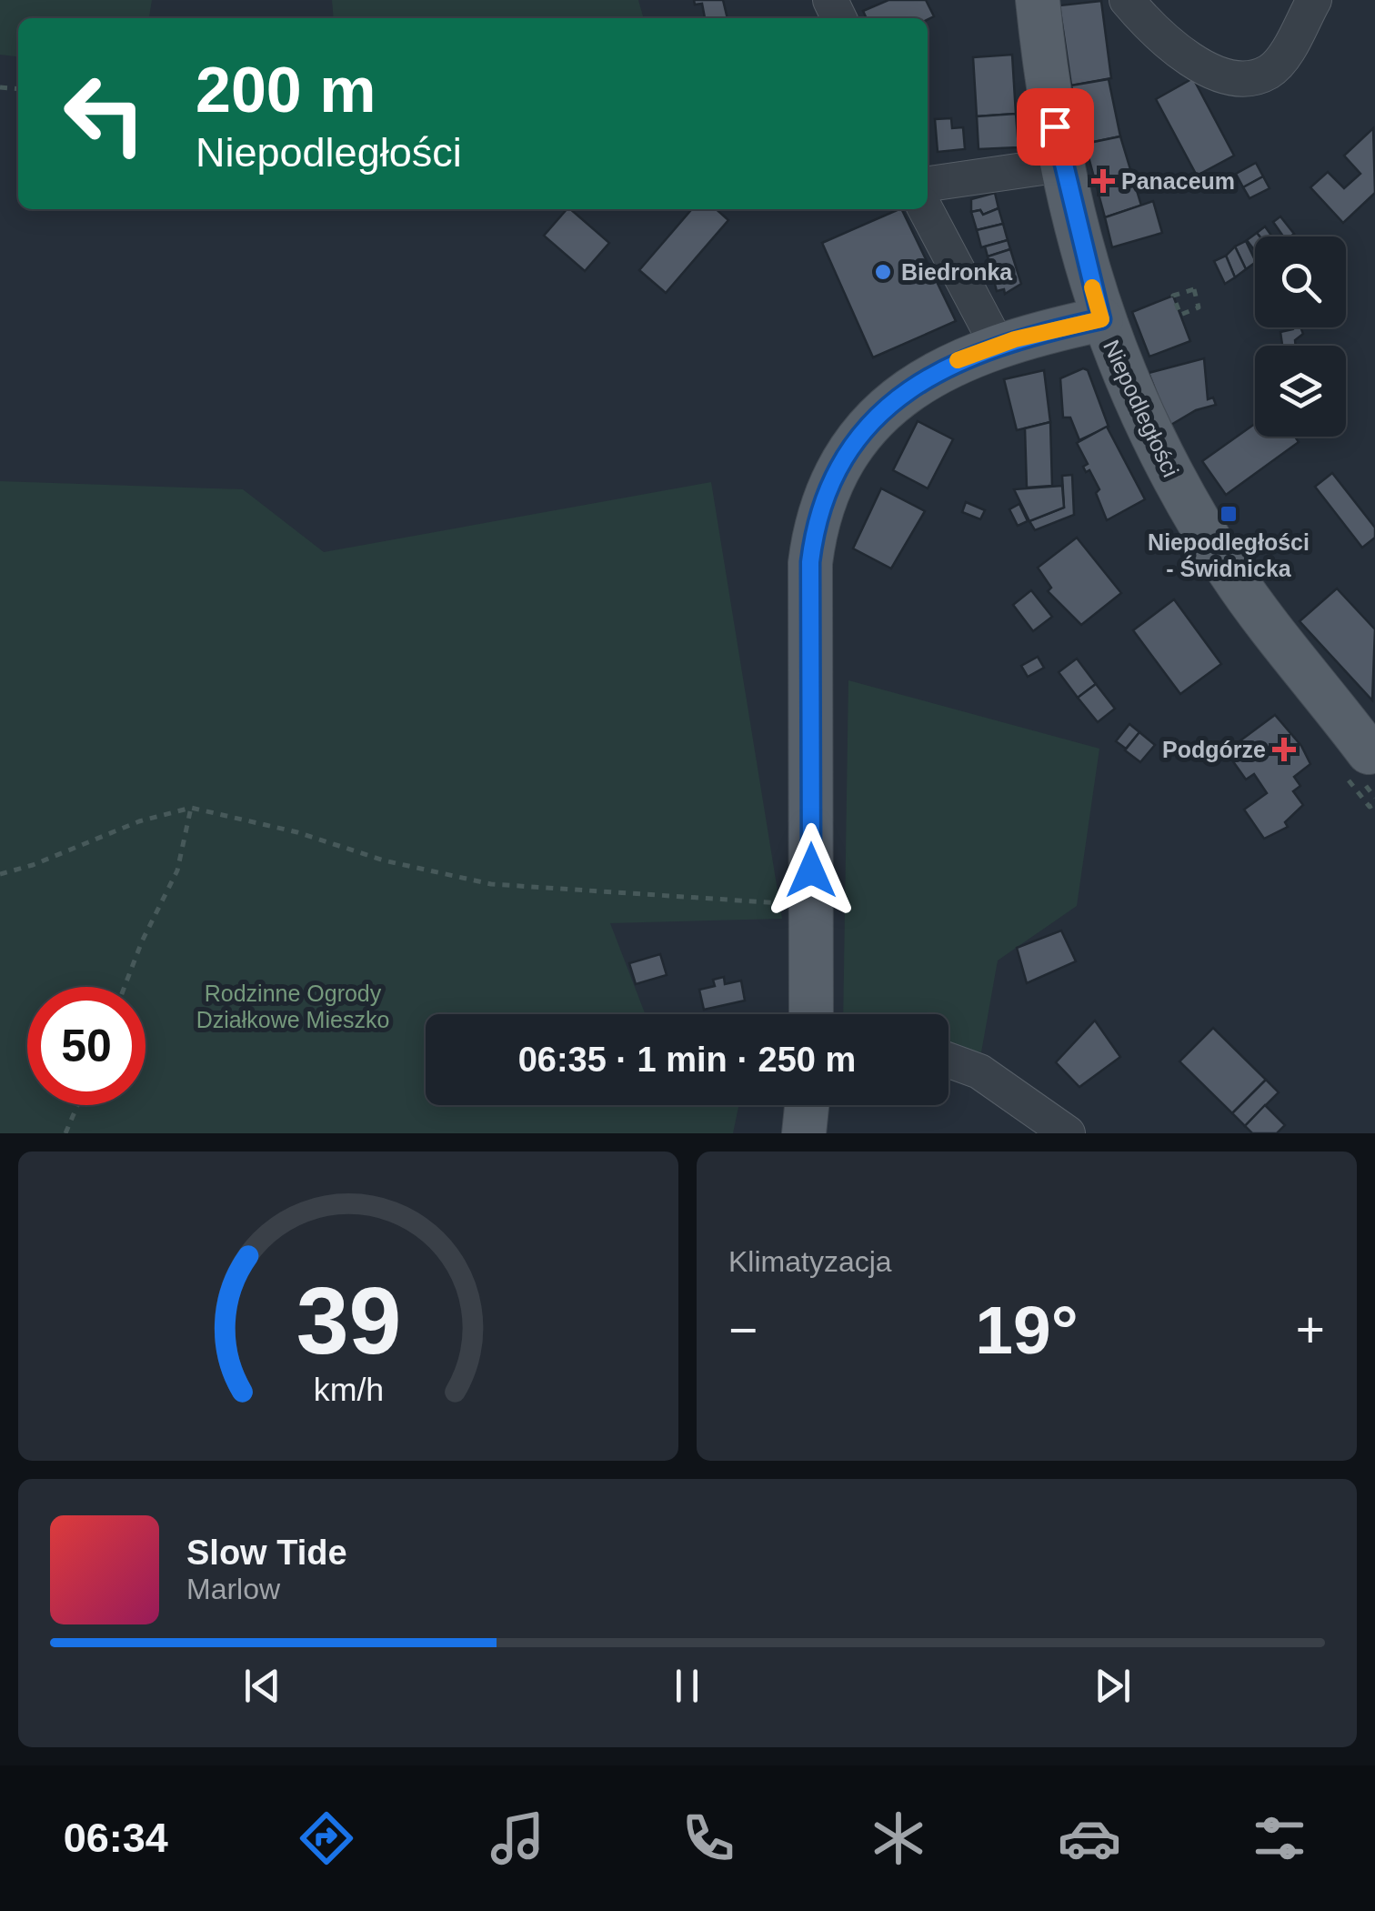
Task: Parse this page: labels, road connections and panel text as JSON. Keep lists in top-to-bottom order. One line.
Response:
{"streets":{"main road":["Niepodległości"]},"parks":["Rodzinne Ogrody Działkowe Mieszko"],"places":{"health":["Panaceum","Podgórze"],"other":["Biedronka"],"transit":["Niepodległości - Świdnicka"]},"page":{"turn":["200 m","Niepodległości"],"limit":"50","trip":"06:35 · 1 min · 250 m","tile":"Klimatyzacja","heat":["−","19°","+"],"song":["Slow Tide","Marlow"],"tabs":"06:34","gauge":["39","km/h"]}}
